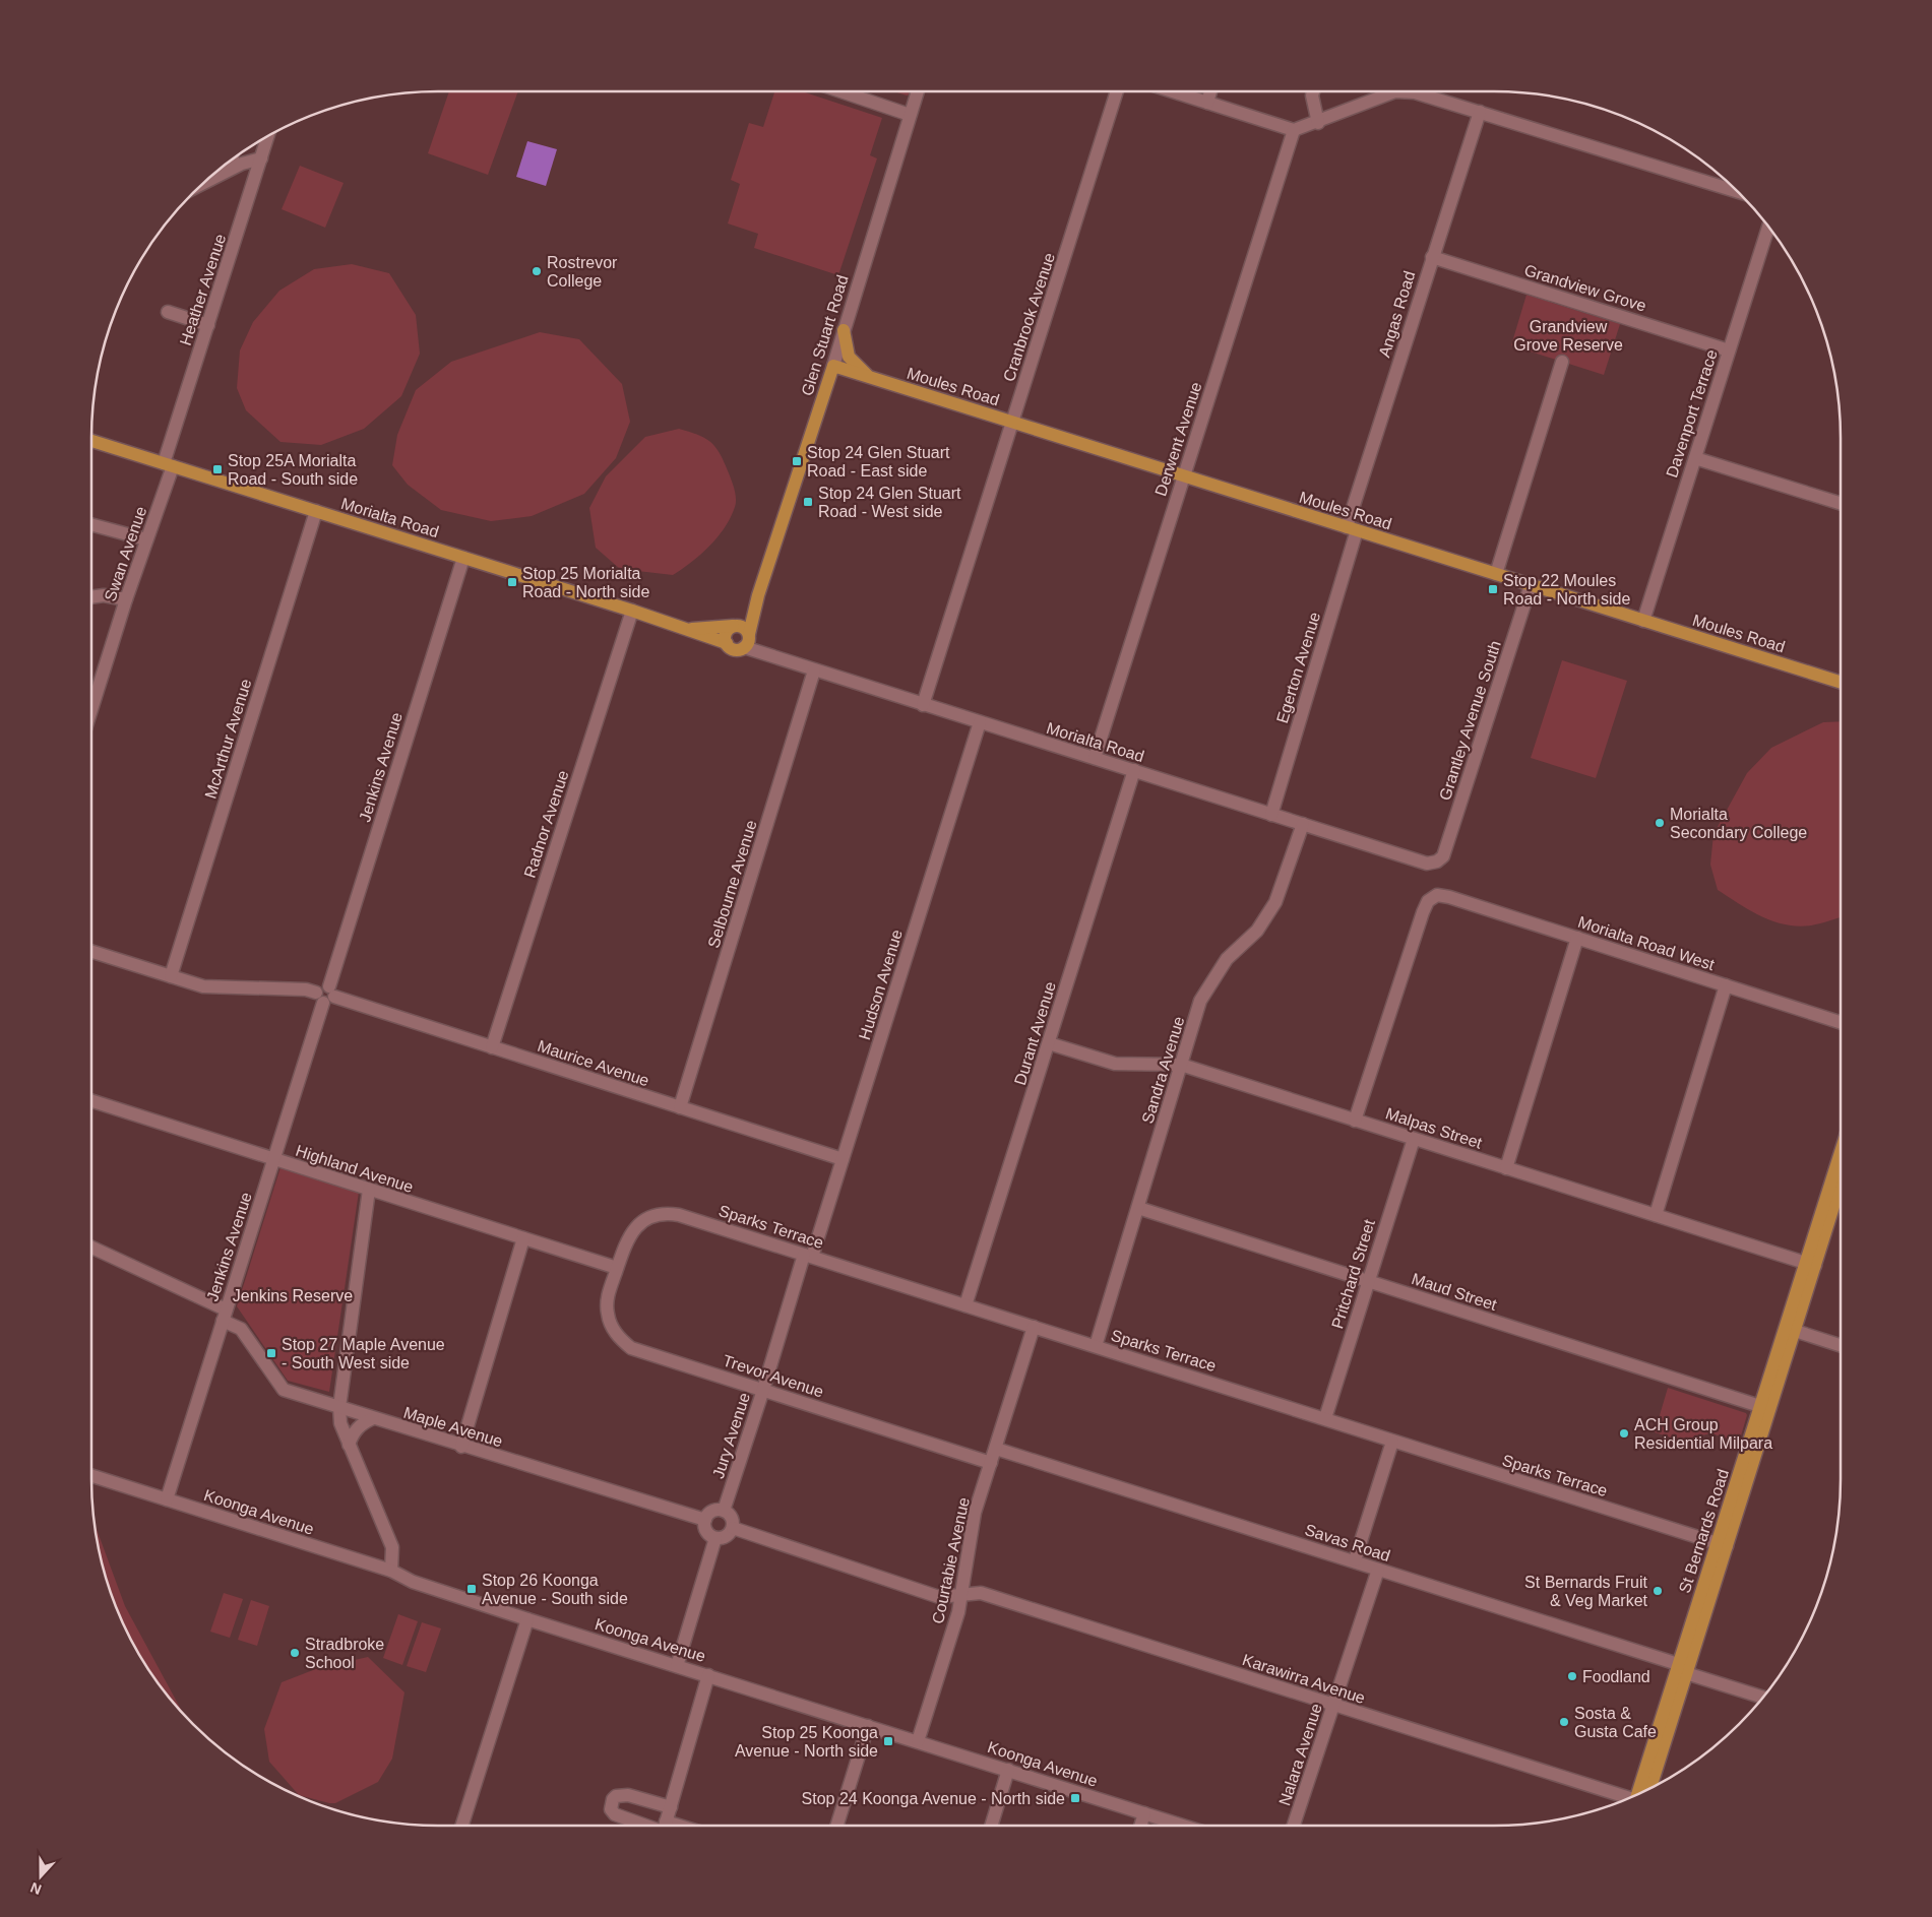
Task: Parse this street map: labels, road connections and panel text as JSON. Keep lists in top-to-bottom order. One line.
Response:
{"streets":{"main road":["Glen Stuart Road","Moules Road","Morialta Road","St Bernards Road"],"street":["Grandview Grove","Heather Avenue","Angas Road","Cranbrook Avenue","Davenport Terrace","Derwent Avenue","Swan Avenue","Egerton Avenue","Grantley Avenue South","McArthur Avenue","Jenkins Avenue","Radnor Avenue","Selbourne Avenue","Morialta Road West","Hudson Avenue","Durant Avenue","Maurice Avenue","Sandra Avenue","Malpas Street","Highland Avenue","Sparks Terrace","Pritchard Street","Maud Street","Trevor Avenue","Maple Avenue","Jury Avenue","Koonga Avenue","Savas Road","Courtabie Avenue","Karawirra Avenue","Nalara Avenue"]},"crossings":[["Grandview Grove","Angas Road"],["Grandview Grove","Davenport Terrace"],["Heather Avenue","Morialta Road"],["Heather Avenue","Swan Avenue"],["Angas Road","Moules Road"],["Angas Road","Egerton Avenue"],["Cranbrook Avenue","Moules Road"],["Cranbrook Avenue","Morialta Road"],["Glen Stuart Road","Moules Road"],["Glen Stuart Road","Morialta Road"],["Moules Road","Davenport Terrace"],["Moules Road","Derwent Avenue"],["Moules Road","Egerton Avenue"],["Moules Road","Grantley Avenue South"],["Derwent Avenue","Morialta Road"],["Morialta Road","Swan Avenue"],["Morialta Road","Egerton Avenue"],["Morialta Road","Grantley Avenue South"],["Morialta Road","McArthur Avenue"],["Morialta Road","Jenkins Avenue"],["Morialta Road","Radnor Avenue"],["Morialta Road","Selbourne Avenue"],["Morialta Road","Hudson Avenue"],["Morialta Road","Durant Avenue"],["Morialta Road","Sandra Avenue"],["Jenkins Avenue","Maurice Avenue"],["Jenkins Avenue","Highland Avenue"],["Jenkins Avenue","Maple Avenue"],["Jenkins Avenue","Koonga Avenue"],["Radnor Avenue","Maurice Avenue"],["Selbourne Avenue","Maurice Avenue"],["Morialta Road West","Malpas Street"],["Hudson Avenue","Maurice Avenue"],["Hudson Avenue","Sparks Terrace"],["Hudson Avenue","Jury Avenue"],["Durant Avenue","Malpas Street"],["Durant Avenue","Sparks Terrace"],["Sandra Avenue","Malpas Street"],["Sandra Avenue","Sparks Terrace"],["Sandra Avenue","Maud Street"],["Malpas Street","Pritchard Street"],["Malpas Street","St Bernards Road"],["Highland Avenue","Sparks Terrace"],["Highland Avenue","Trevor Avenue"],["Sparks Terrace","Pritchard Street"],["Sparks Terrace","Trevor Avenue"],["Sparks Terrace","Jury Avenue"],["Sparks Terrace","St Bernards Road"],["Sparks Terrace","Courtabie Avenue"],["Pritchard Street","Maud Street"],["Maud Street","St Bernards Road"],["Trevor Avenue","Jury Avenue"],["Trevor Avenue","Courtabie Avenue"],["Maple Avenue","Jury Avenue"],["Koonga Avenue","Courtabie Avenue"],["St Bernards Road","Savas Road"],["Savas Road","Courtabie Avenue"],["Savas Road","Nalara Avenue"],["Courtabie Avenue","Karawirra Avenue"],["Karawirra Avenue","Nalara Avenue"]],"parks":["Grandview Grove Reserve","Jenkins Reserve"],"places":{"other":["Rostrevor College","Morialta Secondary College","ACH Group Residential Milpara","St Bernards Fruit & Veg Market","Stradbroke School","Foodland","Sosta & Gusta Cafe"],"transit":["Stop 24 Glen Stuart Road - East side","Stop 25A Morialta Road - South side","Stop 24 Glen Stuart Road - West side","Stop 25 Morialta Road - North side","Stop 22 Moules Road - North side","Stop 27 Maple Avenue - South West side","Stop 26 Koonga Avenue - South side","Stop 25 Koonga Avenue - North side","Stop 24 Koonga Avenue - North side"]},"north":"bottom"}
